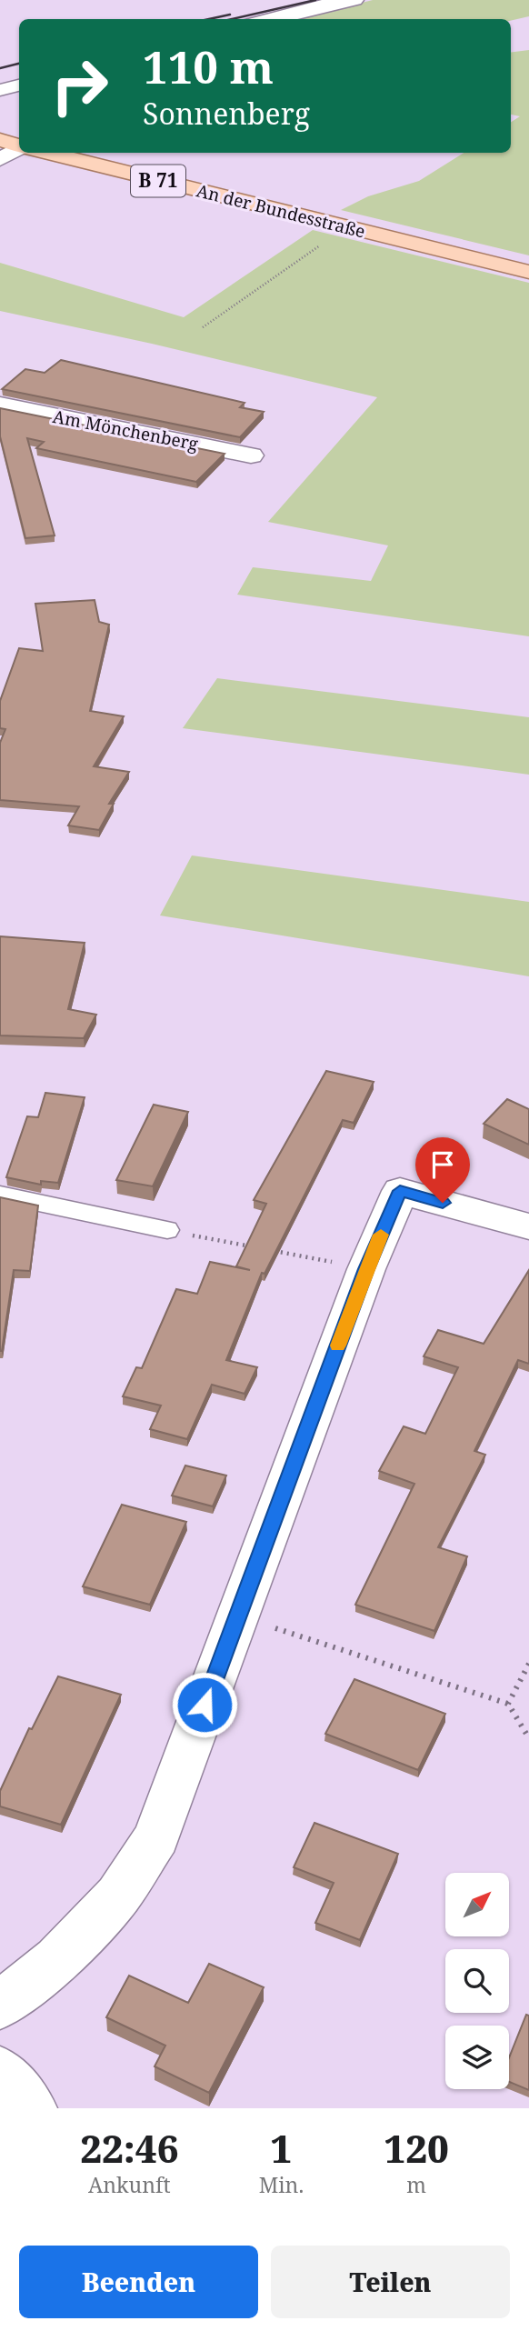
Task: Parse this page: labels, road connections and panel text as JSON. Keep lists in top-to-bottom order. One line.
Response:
{"streets":{"main road":["B 71","An der Bundesstraße"],"street":["Am Mönchenberg"]},"north":"top right","page":{"turn":["110 m","Sonnenberg"],"eta":["22:46","Ankunft","1","Min.","120","m"],"buttons":["Beenden","Teilen"]}}
